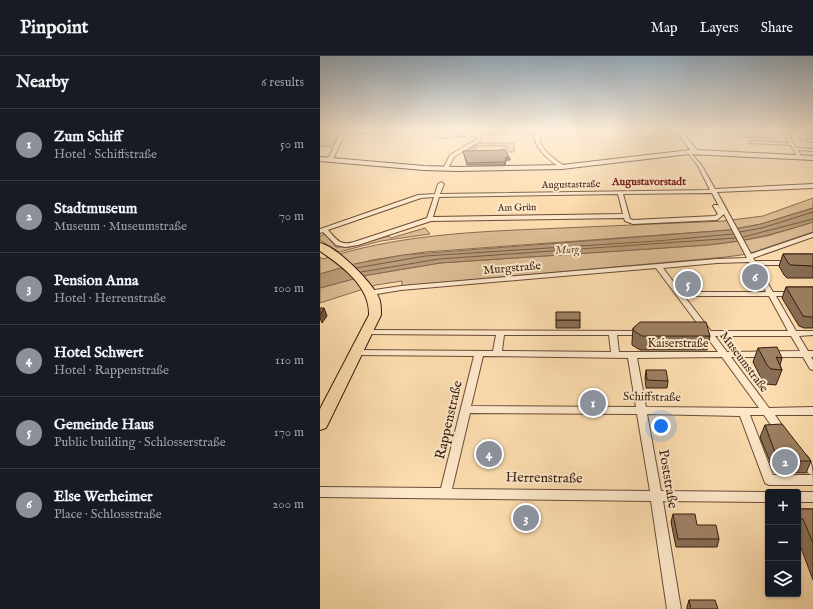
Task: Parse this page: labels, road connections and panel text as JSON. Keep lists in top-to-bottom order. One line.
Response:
{"streets":{"street":["Augustastraße","Am Grün","Murgstraße","Kaiserstraße","Museumstraße","Schiffstraße","Rappenstraße","Herrenstraße","Poststraße"]},"crossings":[["Augustastraße","Am Grün"],["Murgstraße","Museumstraße"],["Kaiserstraße","Museumstraße"],["Kaiserstraße","Rappenstraße"],["Kaiserstraße","Poststraße"],["Museumstraße","Schiffstraße"],["Schiffstraße","Rappenstraße"],["Schiffstraße","Poststraße"],["Rappenstraße","Herrenstraße"],["Herrenstraße","Poststraße"]],"districts":["Augustavorstadt"],"water":["Murg"],"page":{"header":"Pinpoint","nav":["Map","Layers","Share"],"heading":["Nearby","6 results"],"list":[{"mark":"1","name":"Zum Schiff","note":"Hotel · Schiffstraße","value":"50 m"},{"mark":"2","name":"Stadtmuseum","note":"Museum · Museumstraße","value":"70 m"},{"mark":"3","name":"Pension Anna","note":"Hotel · Herrenstraße","value":"100 m"},{"mark":"4","name":"Hotel Schwert","note":"Hotel · Rappenstraße","value":"110 m"},{"mark":"5","name":"Gemeinde Haus","note":"Public building · Schlosserstraße","value":"170 m"},{"mark":"6","name":"Else Werheimer","note":"Place · Schlossstraße","value":"200 m"}],"pins":["6","5","1","4","2","3"],"map_buttons":["+","−"]}}
